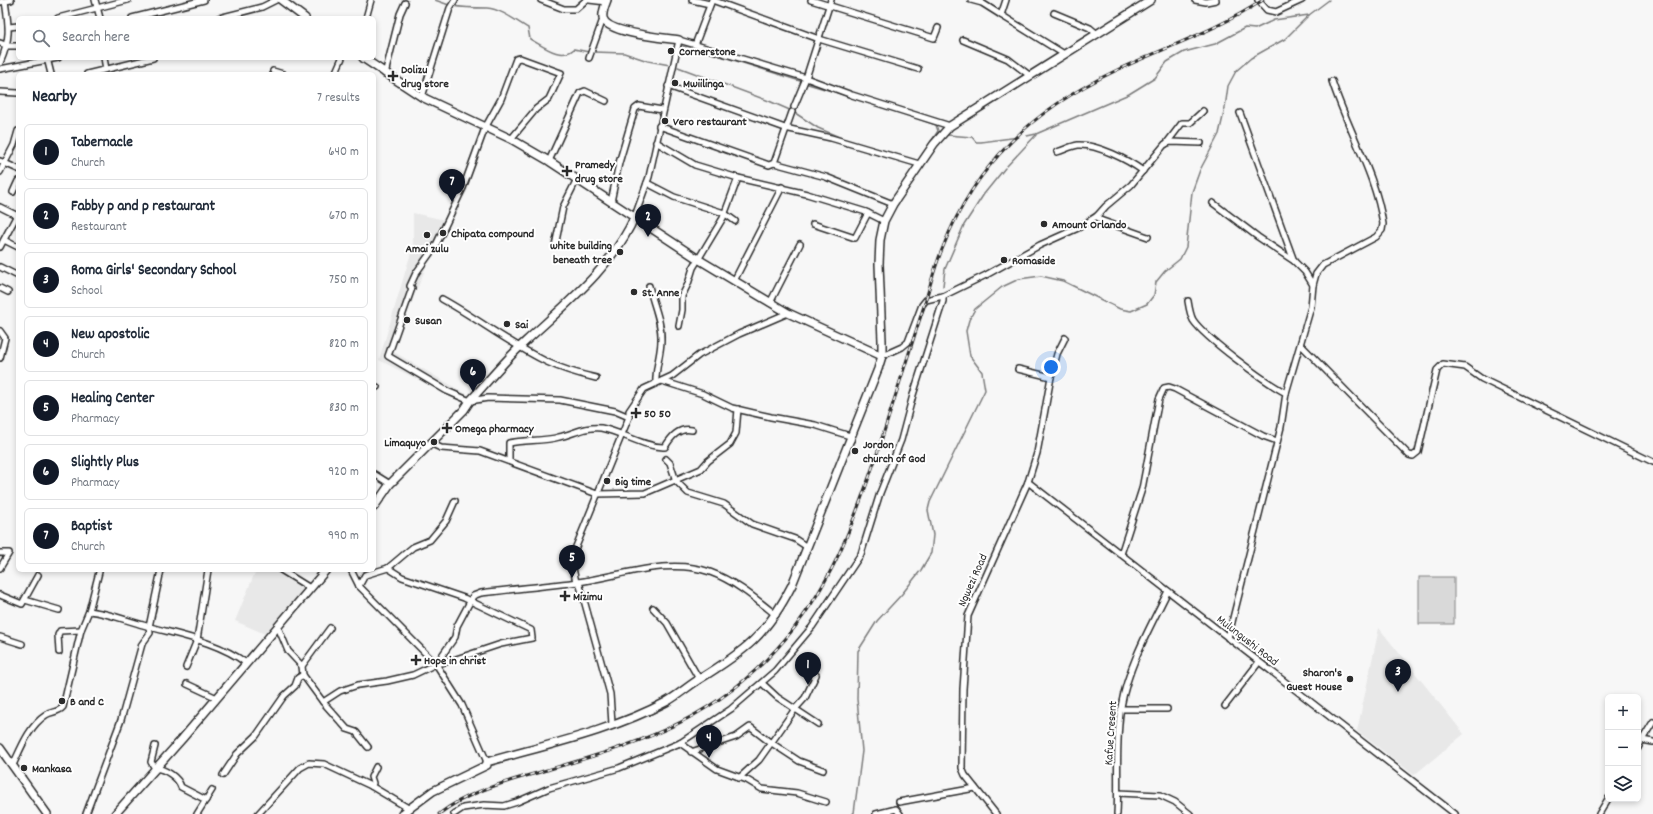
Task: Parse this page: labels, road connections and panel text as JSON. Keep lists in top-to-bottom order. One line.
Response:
{"streets":{"street":["Ngwezi Road","Mulungushi Road","Kafue Cresent"]},"crossings":[["Ngwezi Road","Mulungushi Road"],["Mulungushi Road","Kafue Cresent"]],"places":{"other":["Cornerstone","Mwiilinga","Vero restaurant","Amount Orlando","Chipata compound","Amai zulu","white building beneath tree","Romaside","St. Anne","Susan","Sai","Limaquyo","Jordon church of God","Big time","Sharon's Guest House","B and C","Mankasa"],"health":["Dolizu drug store","Pramedy drug store","50 50","Omega pharmacy","Mizimu","Hope in christ"]},"page":{"search":"Search here","heading":["Nearby","7 results"],"list":[{"mark":"1","name":"Tabernacle","note":"Church","value":"640 m"},{"mark":"2","name":"Fabby p and p restaurant","note":"Restaurant","value":"670 m"},{"mark":"3","name":"Roma Girls' Secondary School","note":"School","value":"750 m"},{"mark":"4","name":"New apostolic","note":"Church","value":"820 m"},{"mark":"5","name":"Healing Center","note":"Pharmacy","value":"830 m"},{"mark":"6","name":"Slightly Plus","note":"Pharmacy","value":"920 m"},{"mark":"7","name":"Baptist","note":"Church","value":"990 m"}],"pins":["7","2","6","5","1","3","4"],"map_buttons":["+","−"]}}
